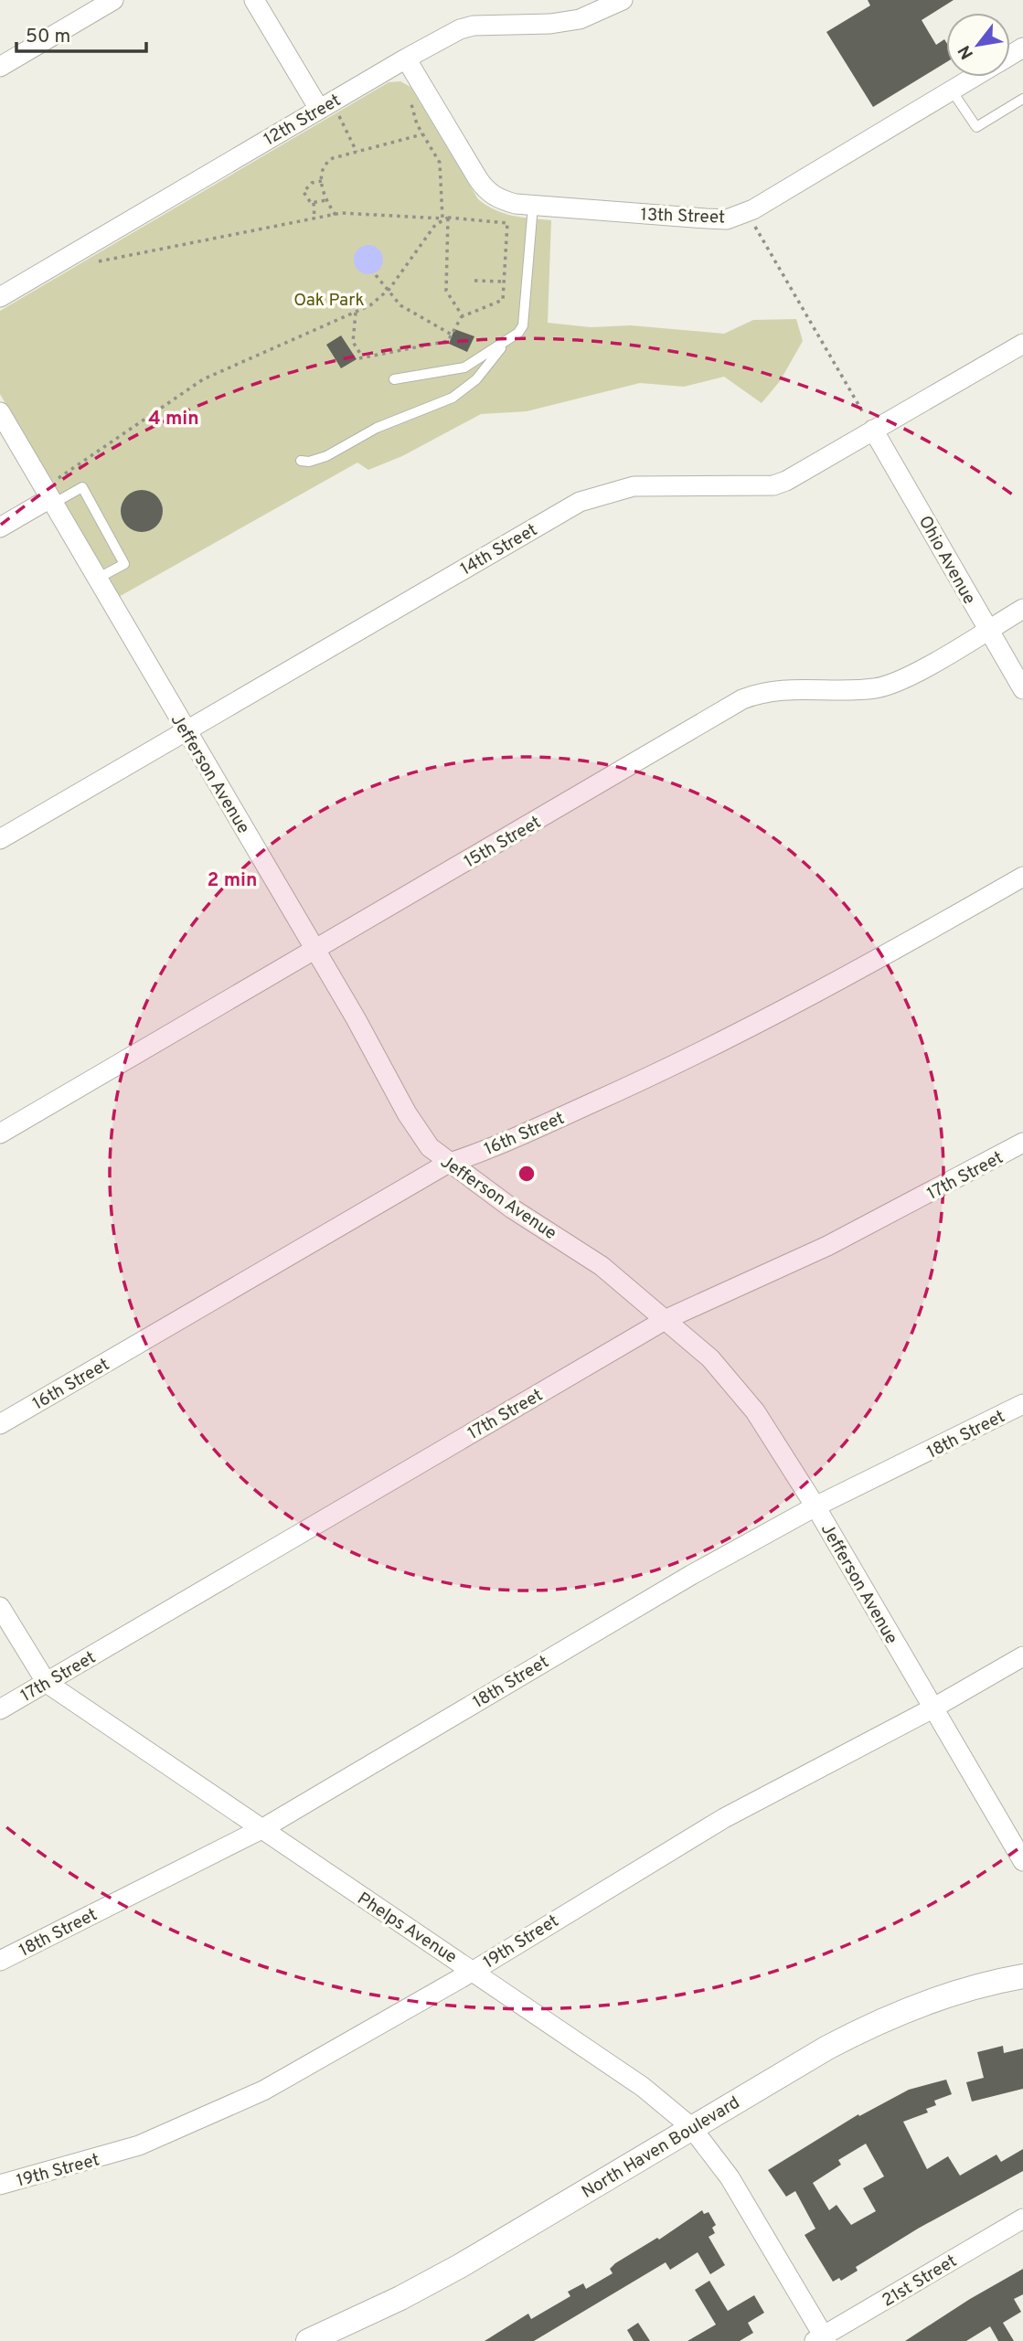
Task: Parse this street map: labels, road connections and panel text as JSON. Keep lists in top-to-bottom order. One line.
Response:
{"streets":{"street":["12th Street","13th Street","14th Street","Ohio Avenue","Jefferson Avenue","15th Street","16th Street","17th Street","18th Street","Phelps Avenue","19th Street","North Haven Boulevard","21st Street"]},"crossings":[["12th Street","13th Street"],["14th Street","Ohio Avenue"],["14th Street","Jefferson Avenue"],["Ohio Avenue","15th Street"],["Jefferson Avenue","15th Street"],["Jefferson Avenue","16th Street"],["Jefferson Avenue","17th Street"],["Jefferson Avenue","18th Street"],["Jefferson Avenue","19th Street"],["17th Street","Phelps Avenue"],["18th Street","Phelps Avenue"],["Phelps Avenue","19th Street"],["Phelps Avenue","North Haven Boulevard"],["Phelps Avenue","21st Street"]],"parks":["Oak Park"],"scale_bar":"50 m","north":"bottom left","rings":["4 min","2 min"]}
